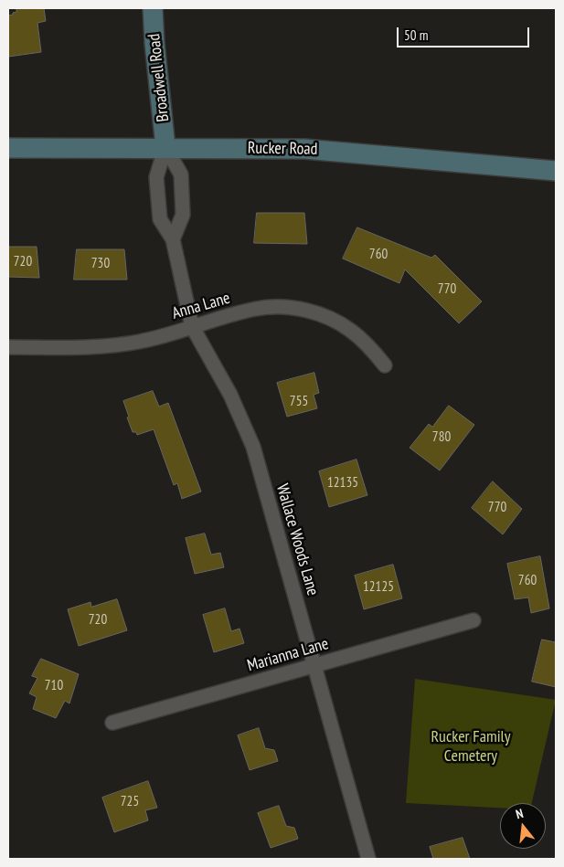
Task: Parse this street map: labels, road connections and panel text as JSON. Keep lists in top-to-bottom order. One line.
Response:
{"streets":{"main road":["Broadwell Road","Rucker Road"],"street":["Anna Lane","Wallace Woods Lane","Marianna Lane"]},"crossings":[["Broadwell Road","Rucker Road"],["Broadwell Road","Wallace Woods Lane"],["Rucker Road","Wallace Woods Lane"],["Anna Lane","Wallace Woods Lane"],["Wallace Woods Lane","Marianna Lane"]],"parks":["Rucker Family Cemetery"],"house_numbers":["760","720","730","770","755","780","12135","770","760","12125","720","710","725"],"scale_bar":"50 m","north":"top"}
